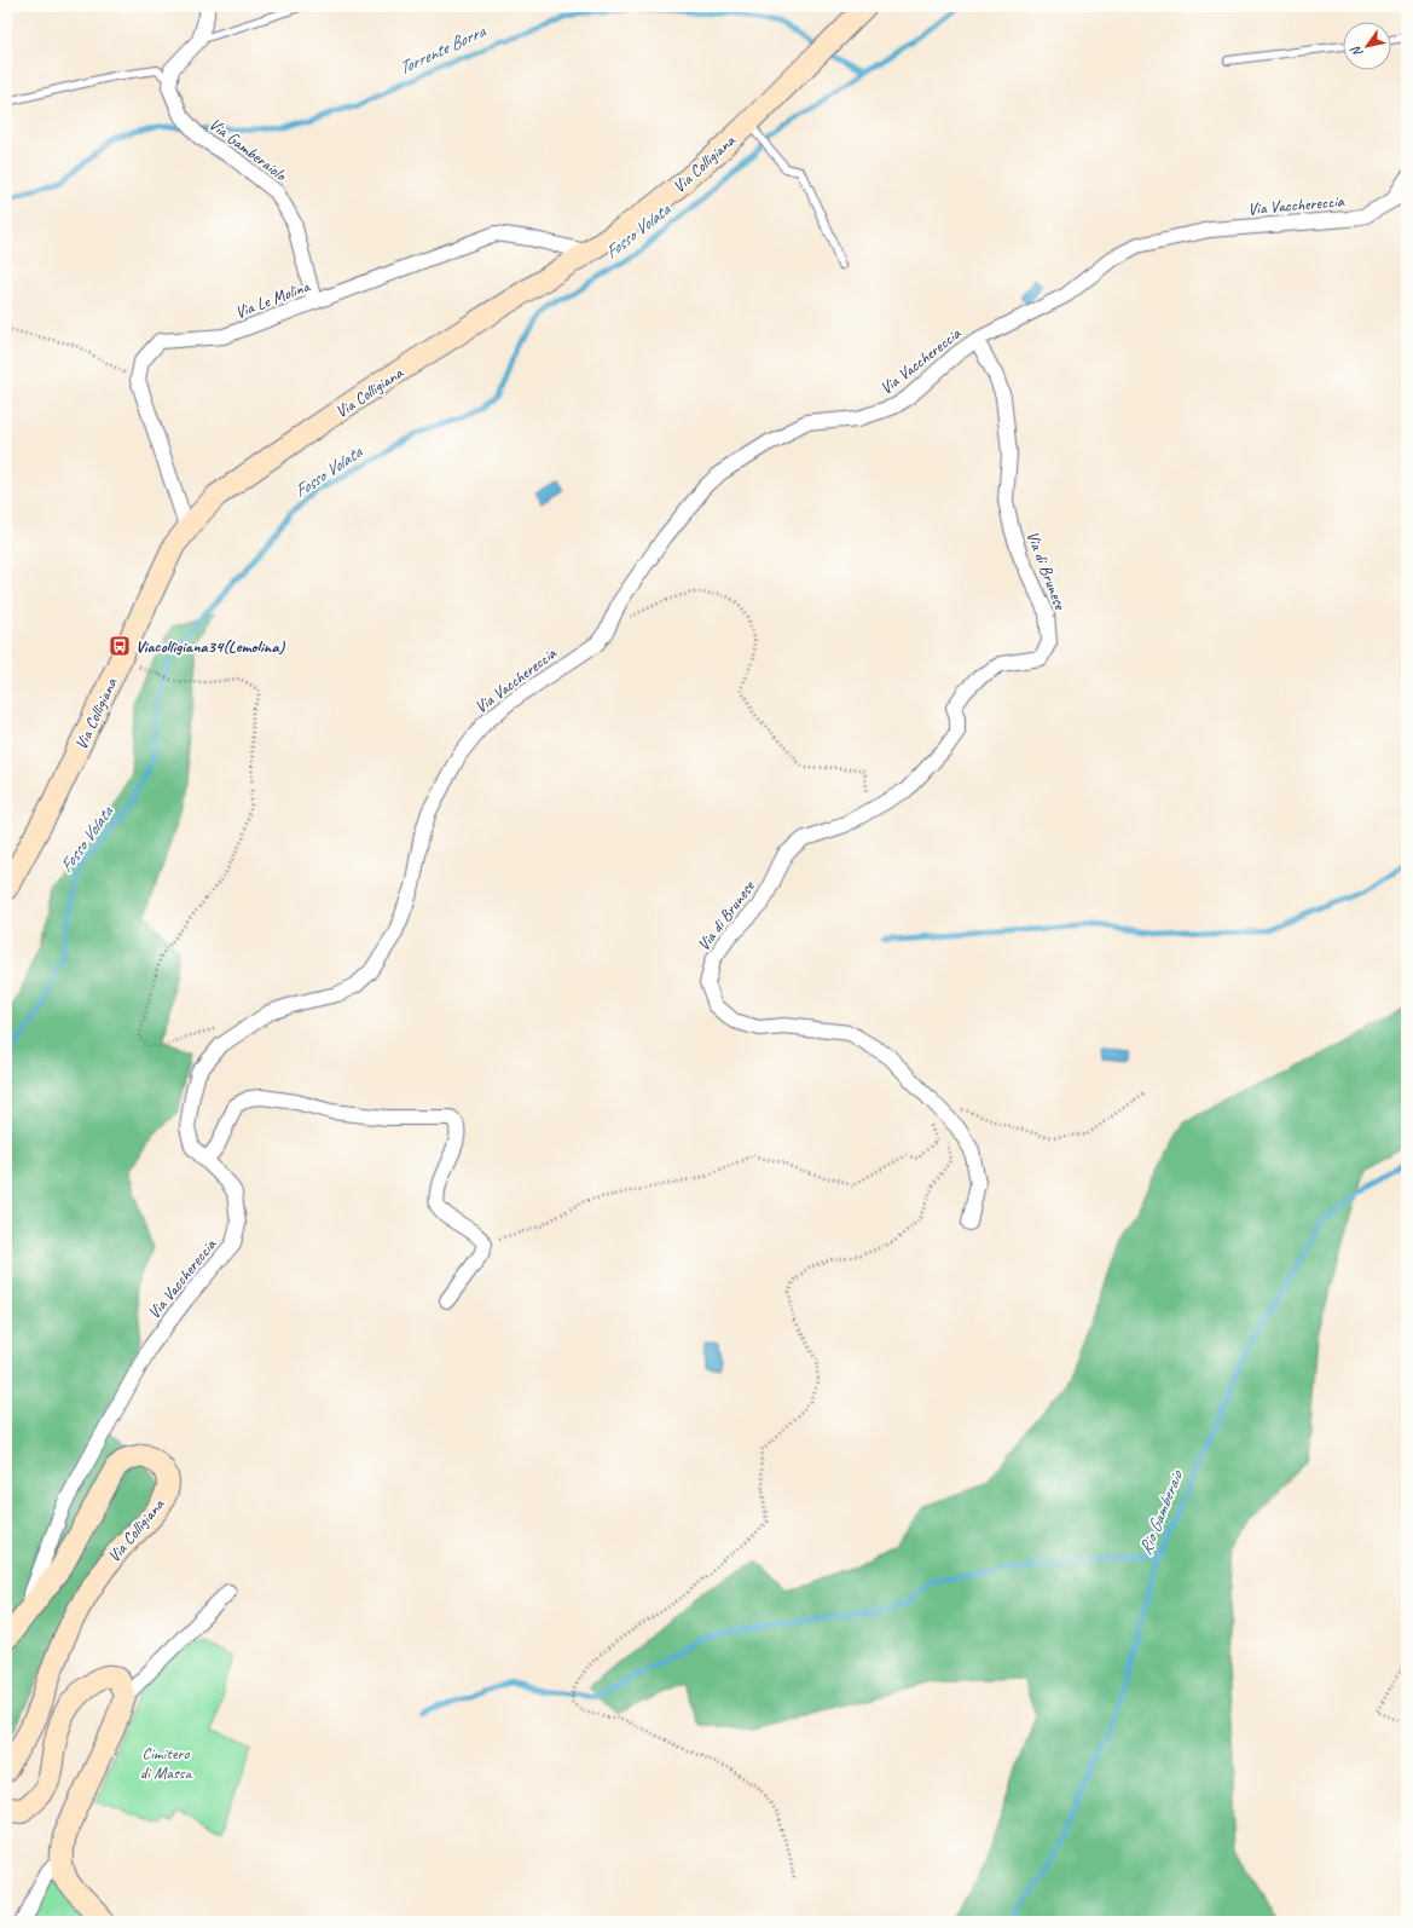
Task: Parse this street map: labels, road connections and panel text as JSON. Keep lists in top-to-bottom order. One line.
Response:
{"streets":{"street":["Via Gamberaiolo","Via Colligiana","Via Vacchereccia","Via Le Molina","Via di Brunese"]},"crossings":[["Via Gamberaiolo","Via Le Molina"],["Via Colligiana","Via Vacchereccia"],["Via Colligiana","Via Le Molina"],["Via Vacchereccia","Via di Brunese"]],"water":["Torrente Borra","Fosso Volata","Rio Gamberaio"],"parks":["Cimitero di Massa"],"places":{"bus stop":["Viacolligiana34(Lemolina)"]},"north":"bottom left"}
